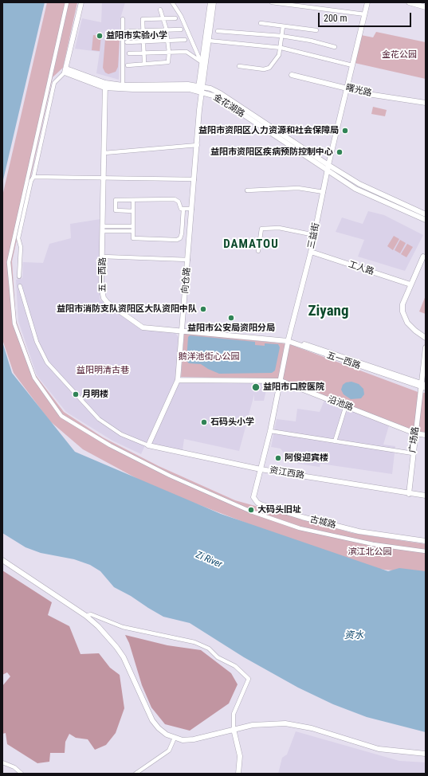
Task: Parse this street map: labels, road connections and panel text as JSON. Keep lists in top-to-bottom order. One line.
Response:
{"streets":{"street":["曙光路","金花湖路","三益街","工人路","五一西路","向仓路","沿池路","广场路","资江西路","古城路"]},"crossings":[["曙光路","三益街"],["金花湖路","三益街"],["金花湖路","五一西路"],["金花湖路","向仓路"],["三益街","工人路"],["三益街","五一西路"],["三益街","沿池路"],["三益街","资江西路"],["三益街","古城路"],["五一西路","向仓路"],["五一西路","广场路"],["向仓路","沿池路"],["向仓路","资江西路"],["沿池路","广场路"],["广场路","资江西路"],["资江西路","古城路"]],"districts":["DAMATOU","Ziyang"],"water":["Zi River","资水"],"parks":["金花公园","鹅洋池街心公园","益阳明清古巷","滨江北公园"],"places":["益阳市实验小学","益阳市资阳区人力资源和社会保障局","益阳市资阳区疾病预防控制中心","益阳市消防支队资阳区大队资阳中队","益阳市公安局资阳分局","益阳市口腔医院","月明楼","石码头小学","阿俊迎宾楼","大码头旧址"],"scale_bar":"200 m"}
